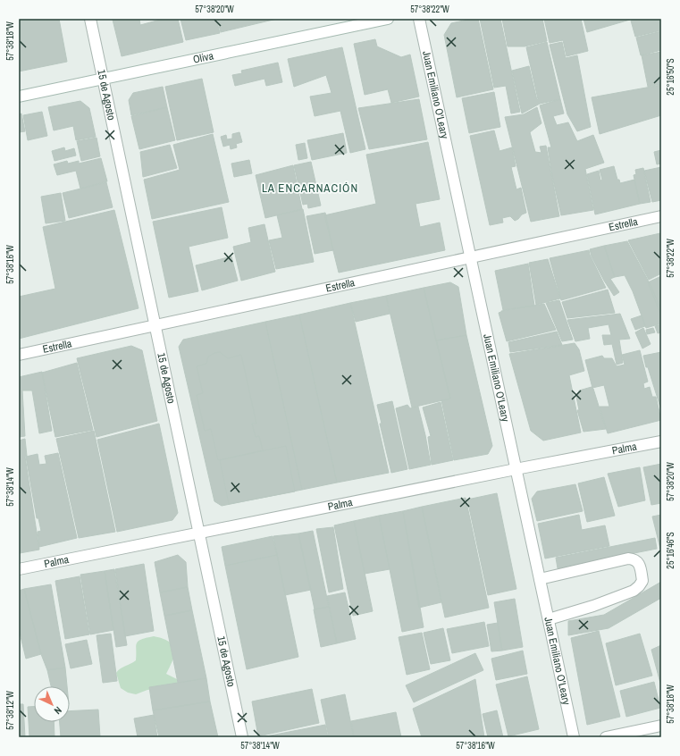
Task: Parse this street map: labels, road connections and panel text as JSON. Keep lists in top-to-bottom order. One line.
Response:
{"streets":{"street":["Oliva","15 de Agosto","Juan Emiliano O'Leary","Estrella","Palma"]},"crossings":[["Oliva","15 de Agosto"],["15 de Agosto","Estrella"],["15 de Agosto","Palma"],["Juan Emiliano O'Leary","Estrella"],["Juan Emiliano O'Leary","Palma"]],"districts":["LA ENCARNACIÓN"],"north":"bottom right","coordinates":["57°38'20\"W","57°38'22\"W","57°38'18\"W","25°16'50\"S","57°38'16\"W","57°38'14\"W","25°16'46\"S","57°38'12\"W"]}
